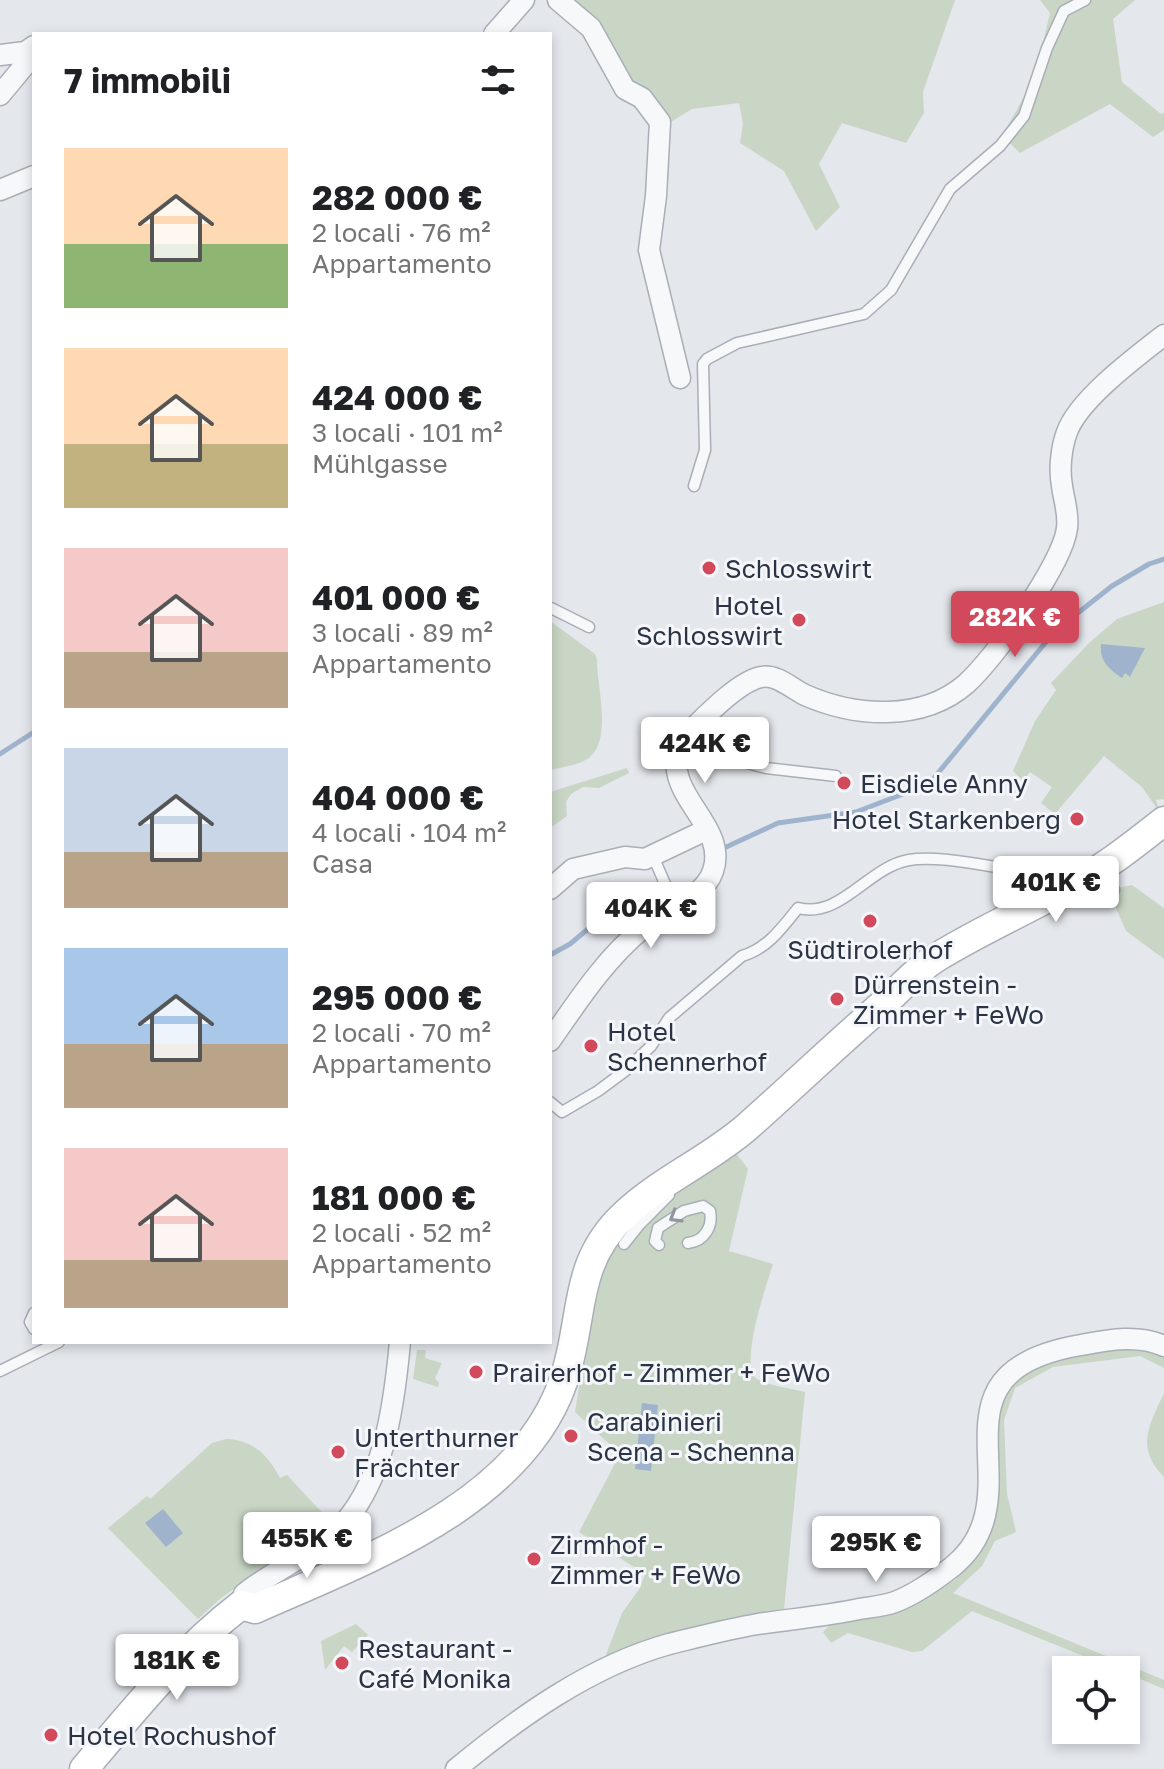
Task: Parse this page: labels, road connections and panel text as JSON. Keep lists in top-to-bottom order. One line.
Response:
{"places":["Schlosswirt","Hotel Schlosswirt","Eisdiele Anny","Hotel Starkenberg","Südtirolerhof","Dürrenstein - Zimmer + FeWo","Hotel Schennerhof","Prairerhof - Zimmer + FeWo","Carabinieri Scena - Schenna","Unterthurner Frächter","Zirmhof - Zimmer + FeWo","Restaurant - Café Monika","Hotel Rochushof"],"page":{"heading":"7 immobili","list":[{"name":"282 000 €","note":"2 locali · 76 m² · Appartamento"},{"name":"424 000 €","note":"3 locali · 101 m² · Mühlgasse"},{"name":"401 000 €","note":"3 locali · 89 m² · Appartamento"},{"name":"404 000 €","note":"4 locali · 104 m² · Casa"},{"name":"295 000 €","note":"2 locali · 70 m² · Appartamento"},{"name":"181 000 €","note":"2 locali · 52 m² · Appartamento"}],"price":["282K €","424K €","401K €","404K €","455K €","295K €","181K €"]}}
